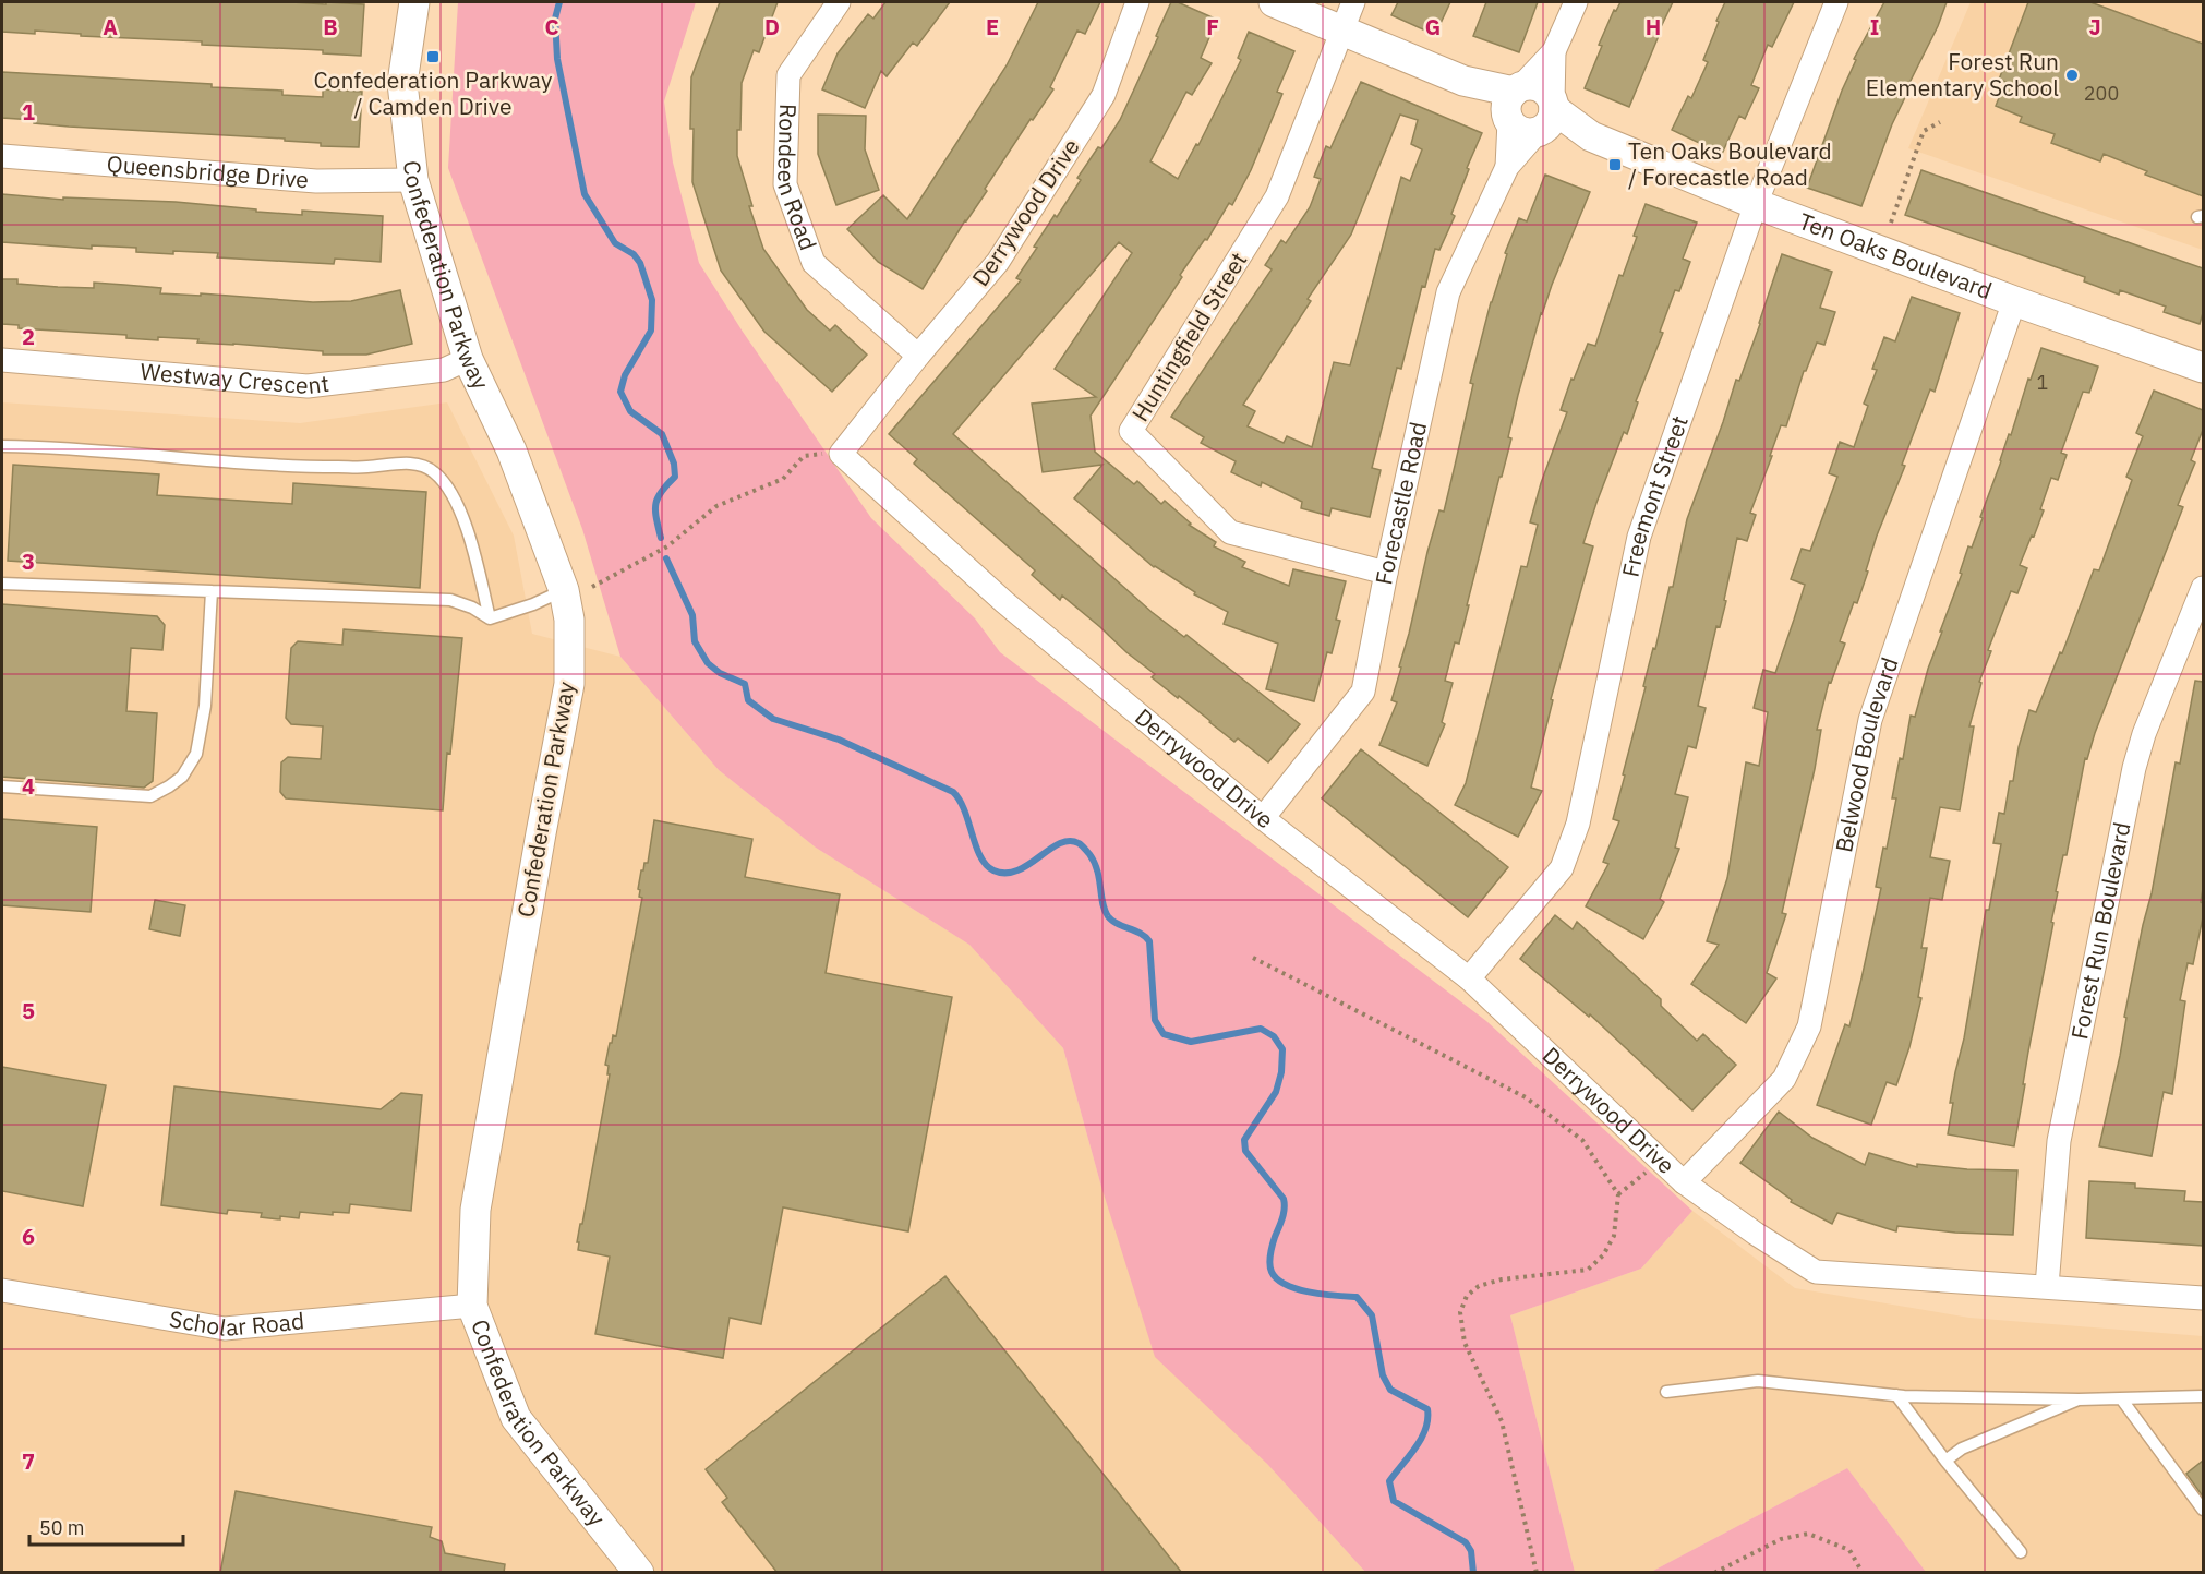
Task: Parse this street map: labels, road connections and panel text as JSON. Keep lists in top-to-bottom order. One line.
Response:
{"streets":{"street":["Queensbridge Drive","Rondeen Road","Derrywood Drive","Ten Oaks Boulevard","Confederation Parkway","Huntingfield Street","Westway Crescent","Freemont Street","Forecastle Road","Belwood Boulevard","Forest Run Boulevard","Scholar Road"]},"crossings":[["Queensbridge Drive","Confederation Parkway"],["Rondeen Road","Derrywood Drive"],["Derrywood Drive","Freemont Street"],["Derrywood Drive","Forecastle Road"],["Derrywood Drive","Belwood Boulevard"],["Derrywood Drive","Forest Run Boulevard"],["Ten Oaks Boulevard","Freemont Street"],["Ten Oaks Boulevard","Forecastle Road"],["Ten Oaks Boulevard","Belwood Boulevard"],["Confederation Parkway","Westway Crescent"],["Confederation Parkway","Scholar Road"],["Huntingfield Street","Forecastle Road"]],"places":{"transit":["Confederation Parkway / Camden Drive","Ten Oaks Boulevard / Forecastle Road"],"other":["Forest Run Elementary School"]},"house_numbers":["200","1"],"scale_bar":"50 m","grid":{"columns":["A","B","C","D","E","F","G","H","I","J"],"rows":["1","2","3","4","5","6","7"]}}
